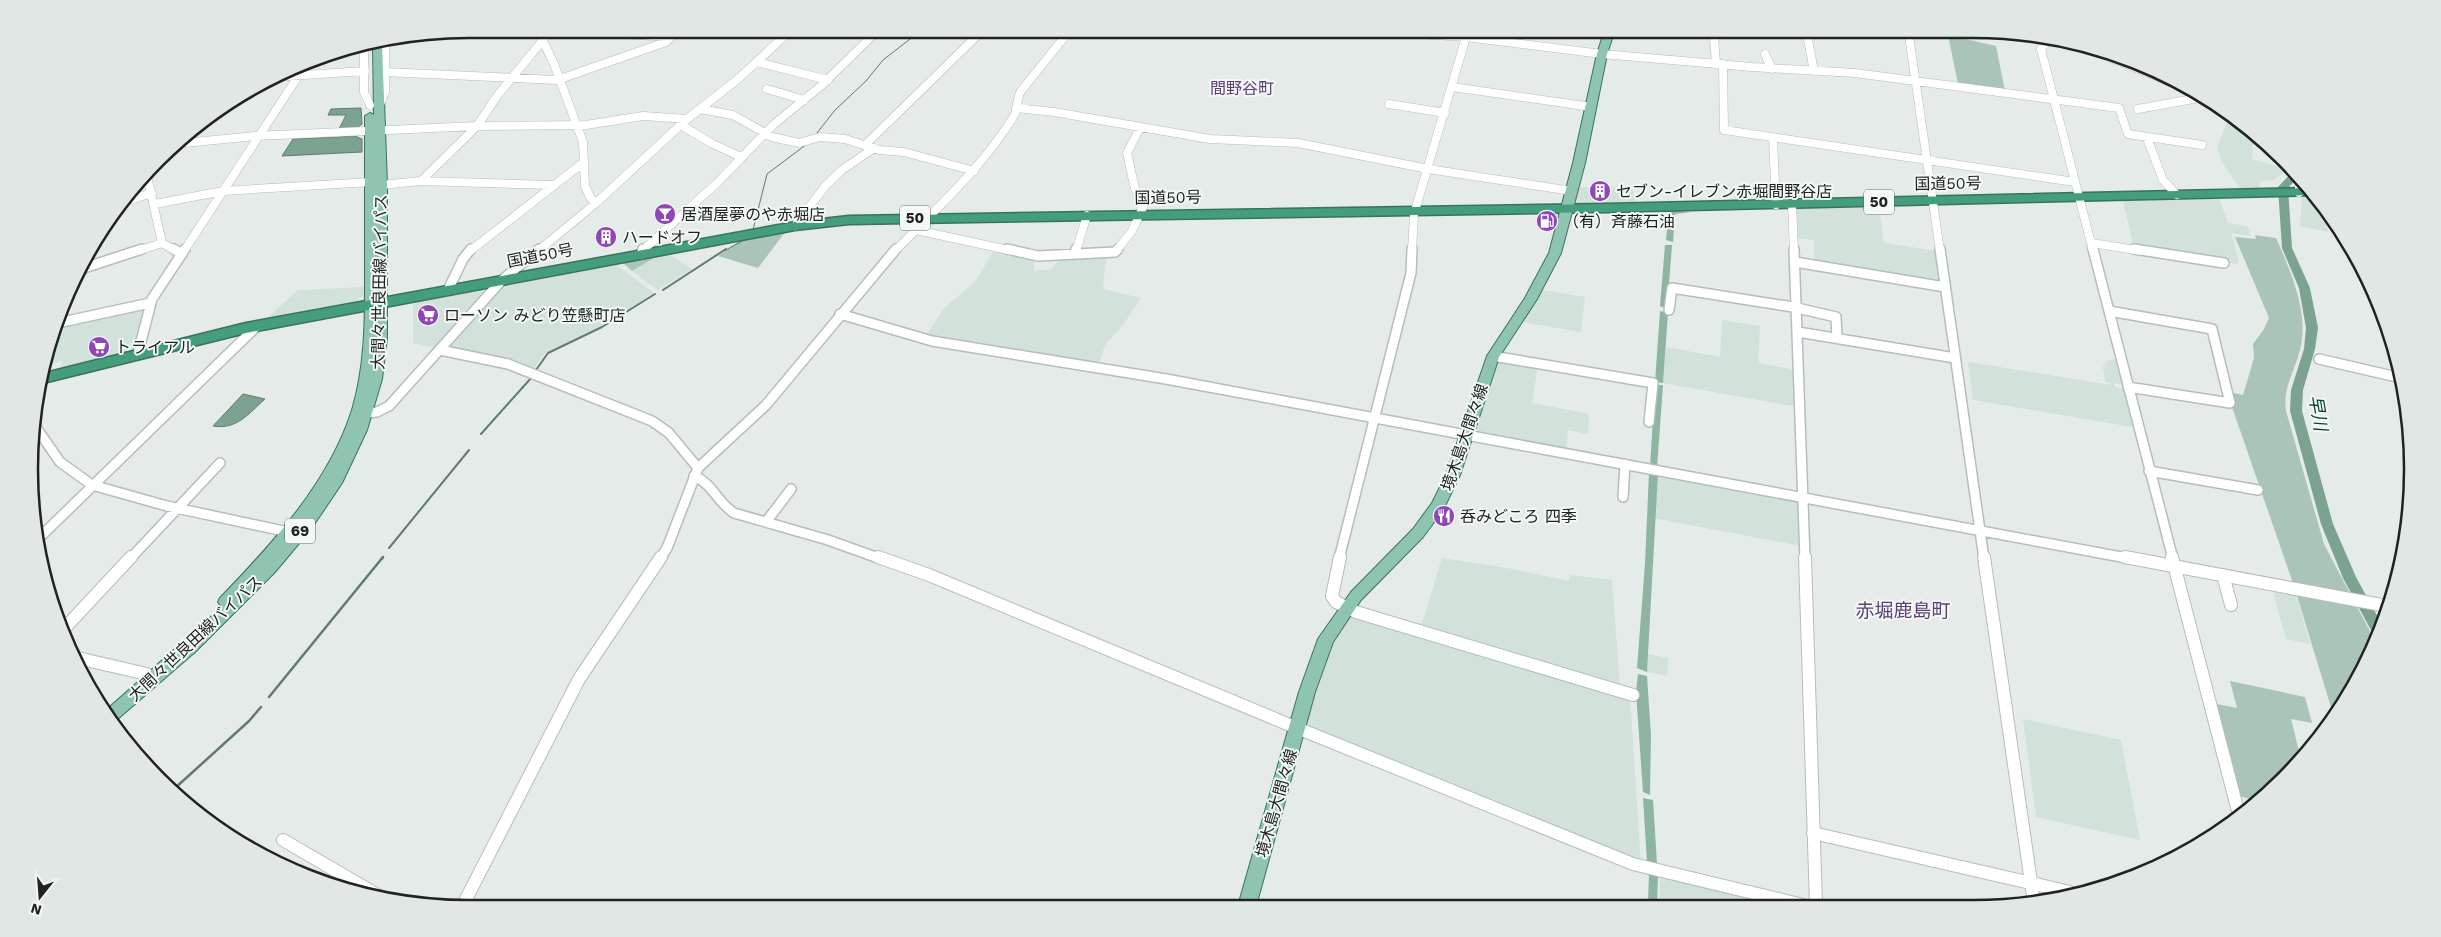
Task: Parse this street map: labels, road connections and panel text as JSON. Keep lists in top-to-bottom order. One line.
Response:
{"streets":{"highway":["国道50号","50"],"main road":["大間々世良田線バイパス","境木島大間々線","69"]},"crossings":[["国道50号","大間々世良田線バイパス"],["国道50号","境木島大間々線"]],"districts":["間野谷町","赤堀鹿島町"],"water":["早川"],"places":{"building":["セブン-イレブン赤堀間野谷店","ハードオフ"],"bar":["居酒屋夢のや赤堀店"],"fuel station":["（有）斉藤石油"],"supermarket":["ローソン みどり笠懸町店","トライアル"],"restaurant":["呑みどころ 四季"]},"north":"bottom"}
